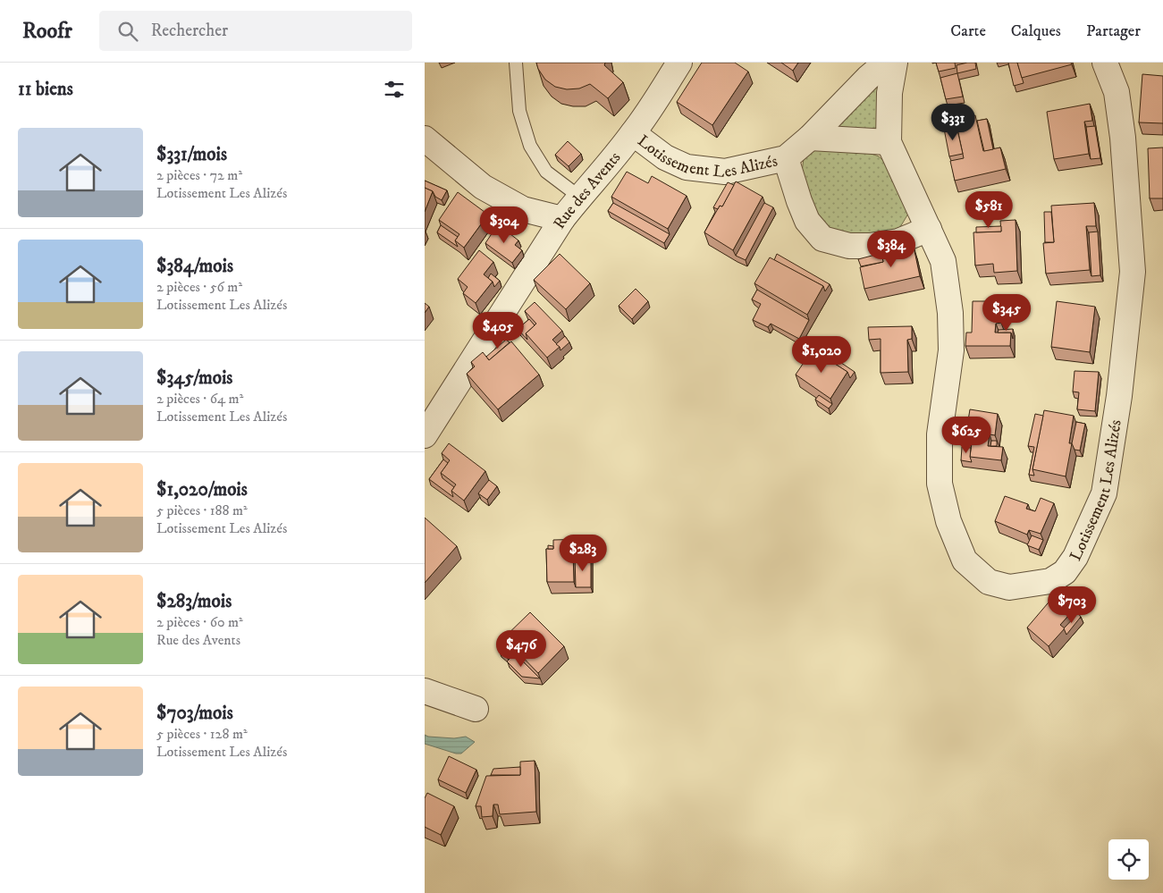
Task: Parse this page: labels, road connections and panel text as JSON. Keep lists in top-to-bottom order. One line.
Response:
{"streets":{"street":["Lotissement Les Alizés","Rue des Avents"]},"crossings":[["Lotissement Les Alizés","Rue des Avents"]],"page":{"header":"Roofr","search":"Rechercher","nav":["Carte","Calques","Partager"],"heading":"11 biens","price":["$331","$581","$304","$384","$345","$405","$1,020","$625","$283","$703","$476"],"list":[{"name":"$331/mois","note":"2 pièces · 72 m² · Lotissement Les Alizés"},{"name":"$384/mois","note":"2 pièces · 56 m² · Lotissement Les Alizés"},{"name":"$345/mois","note":"2 pièces · 64 m² · Lotissement Les Alizés"},{"name":"$1,020/mois","note":"5 pièces · 188 m² · Lotissement Les Alizés"},{"name":"$283/mois","note":"2 pièces · 60 m² · Rue des Avents"},{"name":"$703/mois","note":"5 pièces · 128 m² · Lotissement Les Alizés"}]}}
